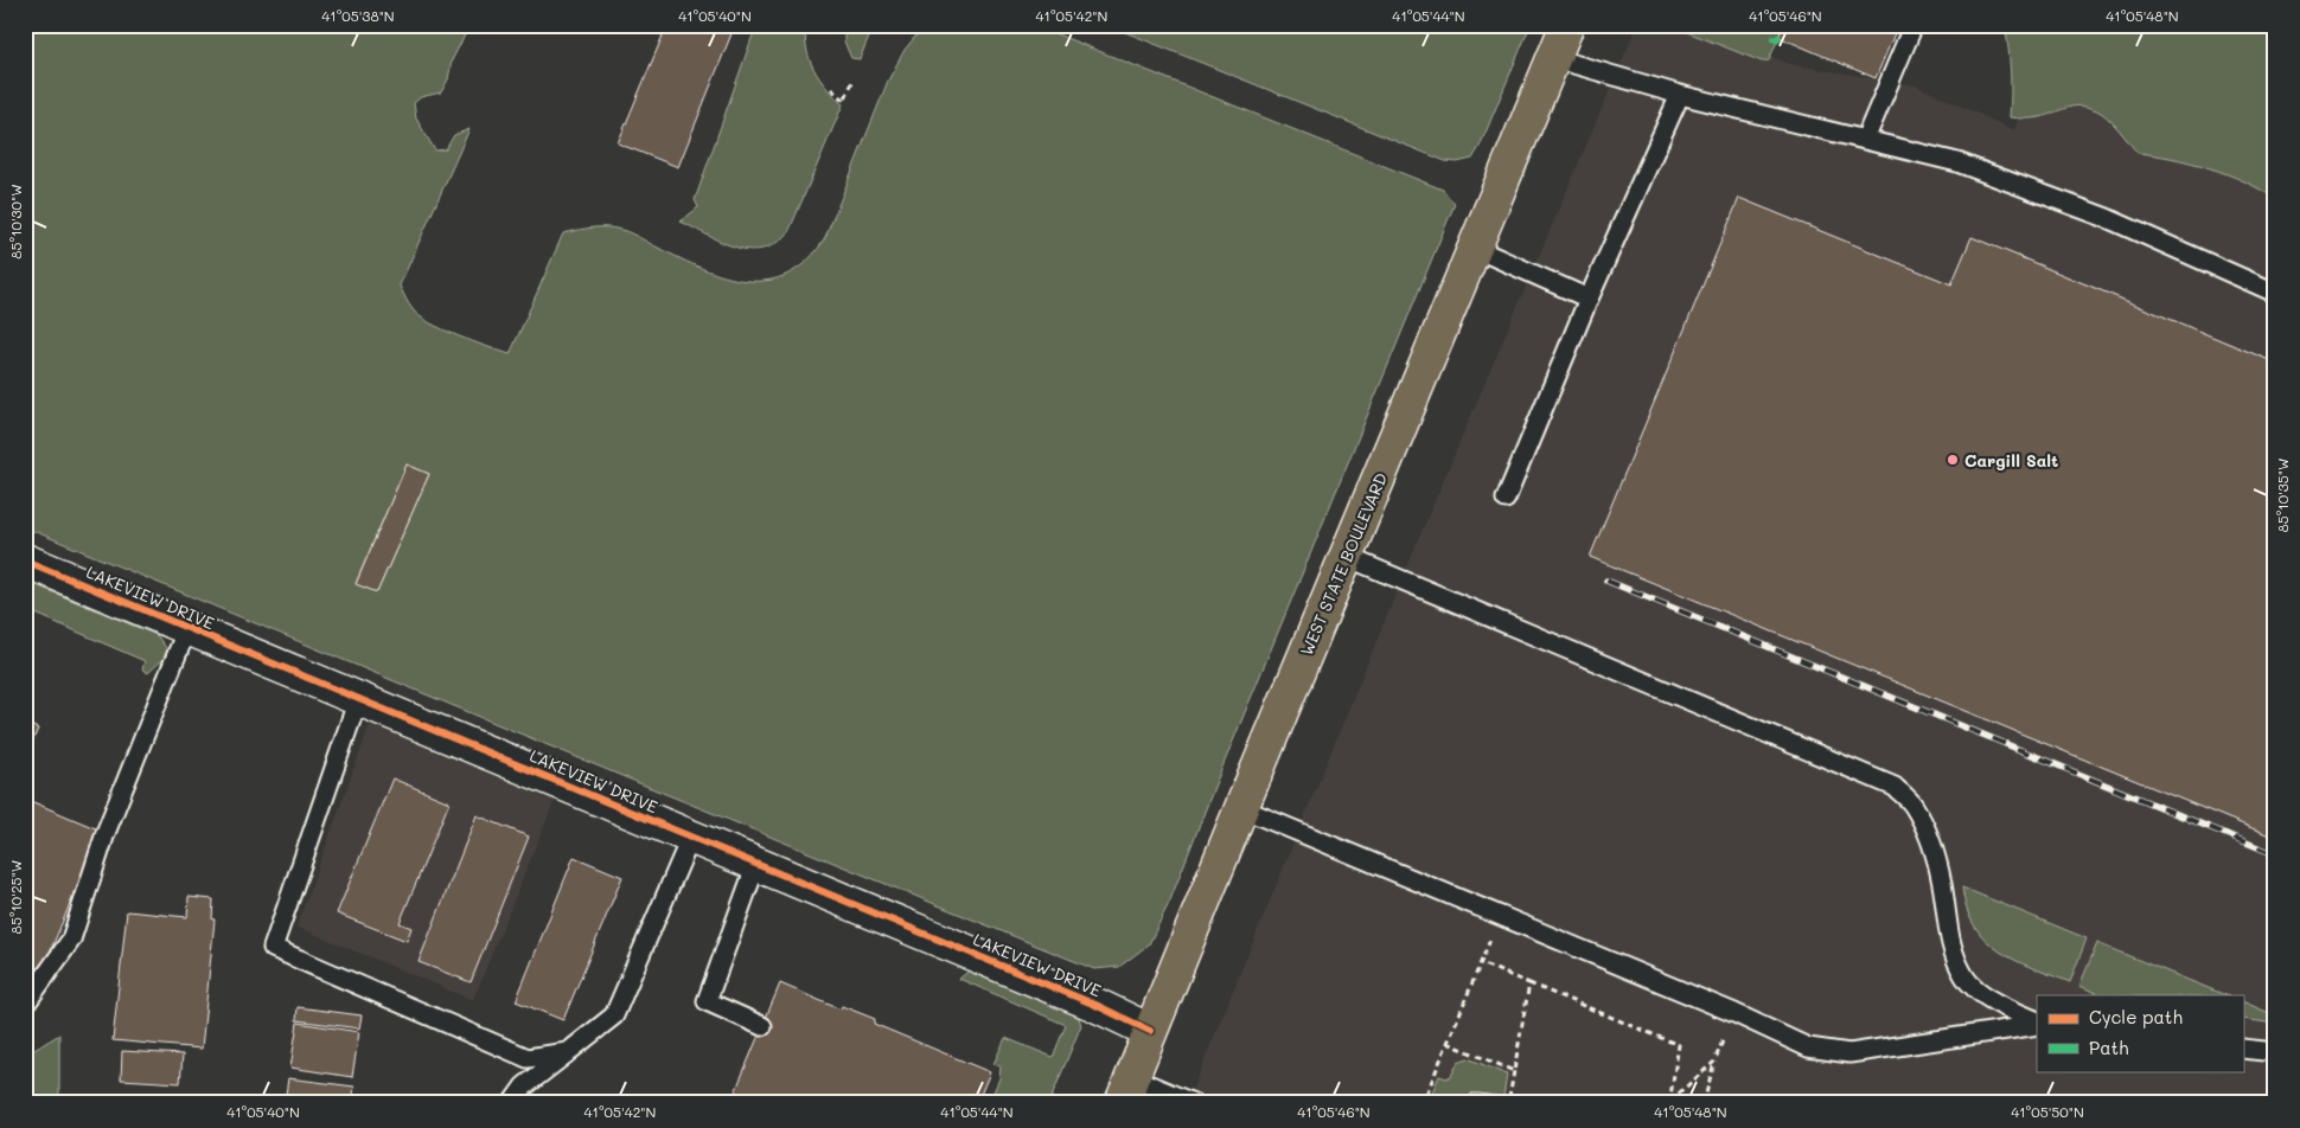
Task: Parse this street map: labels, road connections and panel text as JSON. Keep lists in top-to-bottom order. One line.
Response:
{"streets":{"main road":["WEST STATE BOULEVARD"],"street":["LAKEVIEW DRIVE"]},"crossings":[["WEST STATE BOULEVARD","LAKEVIEW DRIVE"]],"places":["Cargill Salt"],"legend":["Cycle path","Path"],"coordinates":["41°05'38\"N","41°05'40\"N","41°05'42\"N","41°05'44\"N","41°05'46\"N","41°05'48\"N","85°10'30\"W","85°10'35\"W","85°10'25\"W","41°05'50\"N"]}
